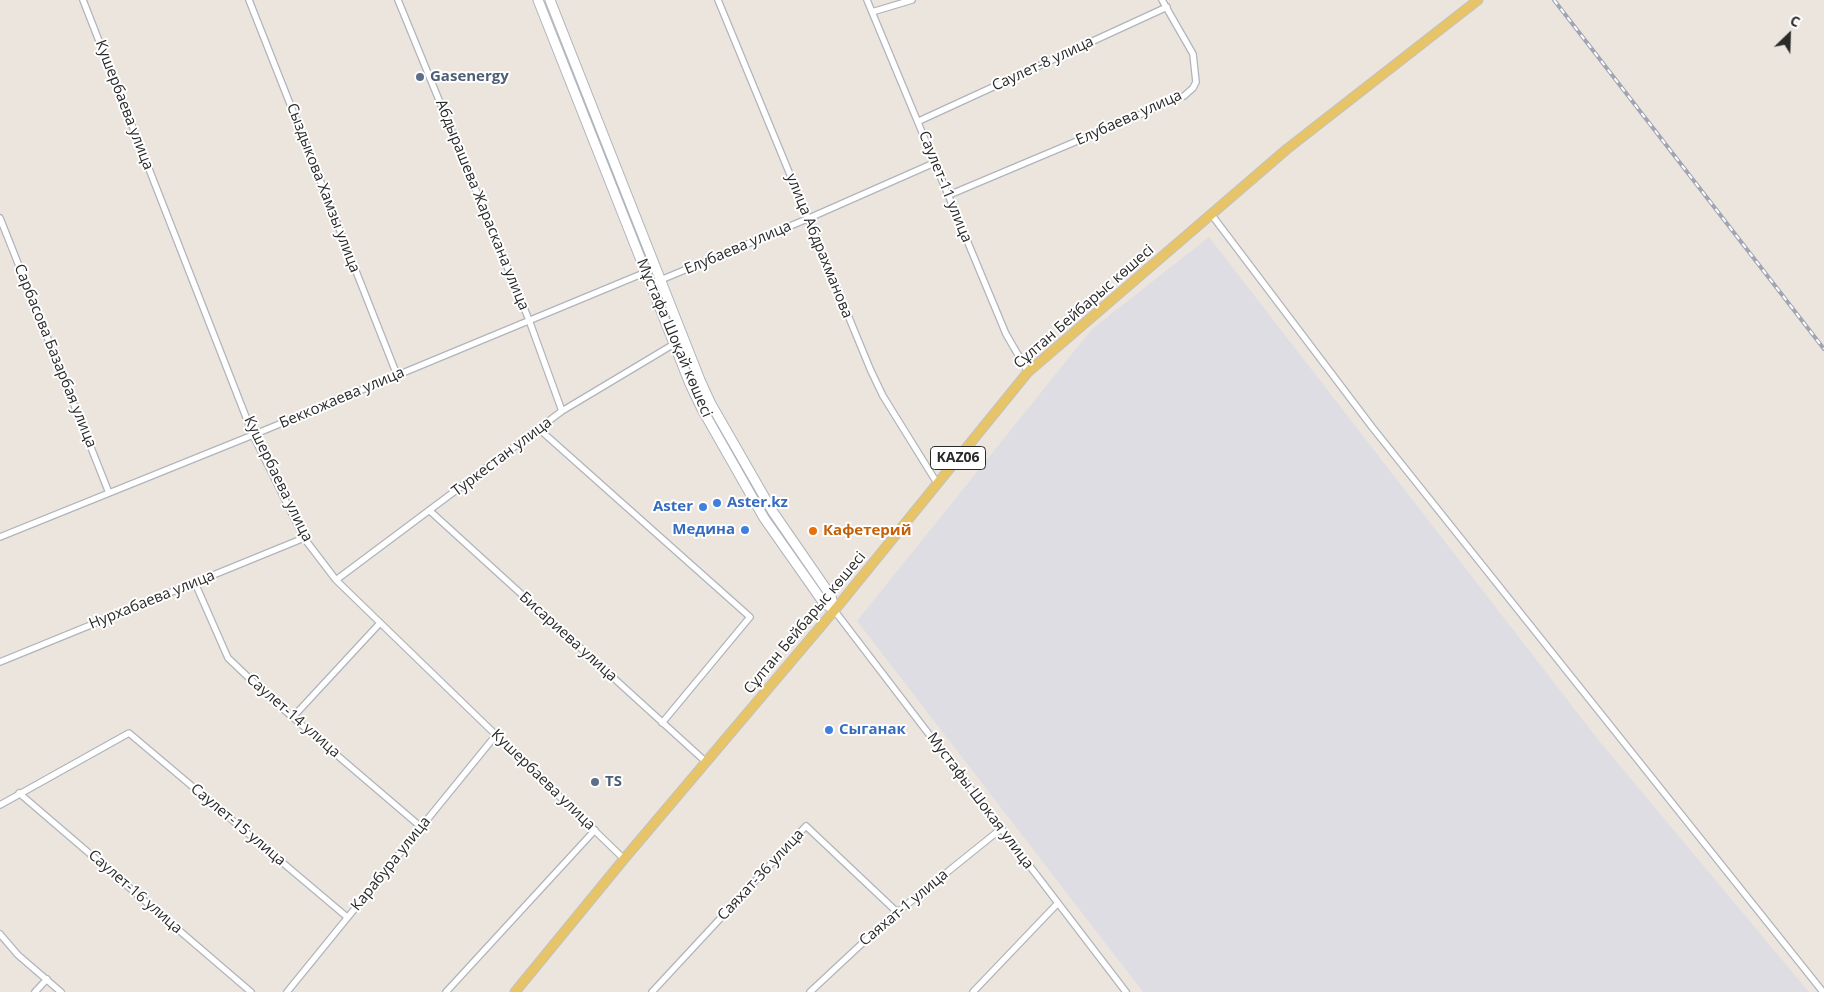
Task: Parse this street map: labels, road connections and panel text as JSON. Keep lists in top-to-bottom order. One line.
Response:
{"streets":{"main road":["Сұлтан Бейбарыс көшесі","KAZ06"],"street":["Саулет-8 улица","Кушербаева улица","Елубаева улица","Саулет-11 улица","Сыздыкова Хамзы улица","Абдырашева Жараскана улица","улица Абдрахманова","Мұстафа Шоқай көшесі","Сарбасова Базарбая улица","Беккожаева улица","Туркестан улица","Нурхабаева улица","Бисариева улица","Саулет-14 улица","Мустафы Шокая улица","Саулет-15 улица","Карабура улица","Саяхат-36 улица","Саулет-16 улица","Саяхат-1 улица"]},"crossings":[["Саулет-8 улица","Елубаева улица"],["Саулет-8 улица","Саулет-11 улица"],["Кушербаева улица","Сұлтан Бейбарыс көшесі"],["Кушербаева улица","Беккожаева улица"],["Кушербаева улица","Туркестан улица"],["Кушербаева улица","Нурхабаева улица"],["Кушербаева улица","Карабура улица"],["Елубаева улица","Саулет-11 улица"],["Елубаева улица","улица Абдрахманова"],["Елубаева улица","Мұстафа Шоқай көшесі"],["Саулет-11 улица","Сұлтан Бейбарыс көшесі"],["Сыздыкова Хамзы улица","Беккожаева улица"],["Абдырашева Жараскана улица","Беккожаева улица"],["Абдырашева Жараскана улица","Туркестан улица"],["улица Абдрахманова","Сұлтан Бейбарыс көшесі"],["Сұлтан Бейбарыс көшесі","Мұстафа Шоқай көшесі"],["Сұлтан Бейбарыс көшесі","Бисариева улица"],["Сұлтан Бейбарыс көшесі","Мустафы Шокая улица"],["Мұстафа Шоқай көшесі","Беккожаева улица"],["Мұстафа Шоқай көшесі","Туркестан улица"],["Мұстафа Шоқай көшесі","Мустафы Шокая улица"],["Сарбасова Базарбая улица","Беккожаева улица"],["Туркестан улица","Бисариева улица"],["Нурхабаева улица","Саулет-14 улица"],["Саулет-14 улица","Карабура улица"],["Мустафы Шокая улица","Саяхат-1 улица"],["Саулет-15 улица","Карабура улица"],["Саулет-15 улица","Саулет-16 улица"],["Саяхат-36 улица","Саяхат-1 улица"]],"places":["Gasenergy","Aster.kz","Aster","Медина","Кафетерий","Сыганак","TS"],"north":"top right"}
